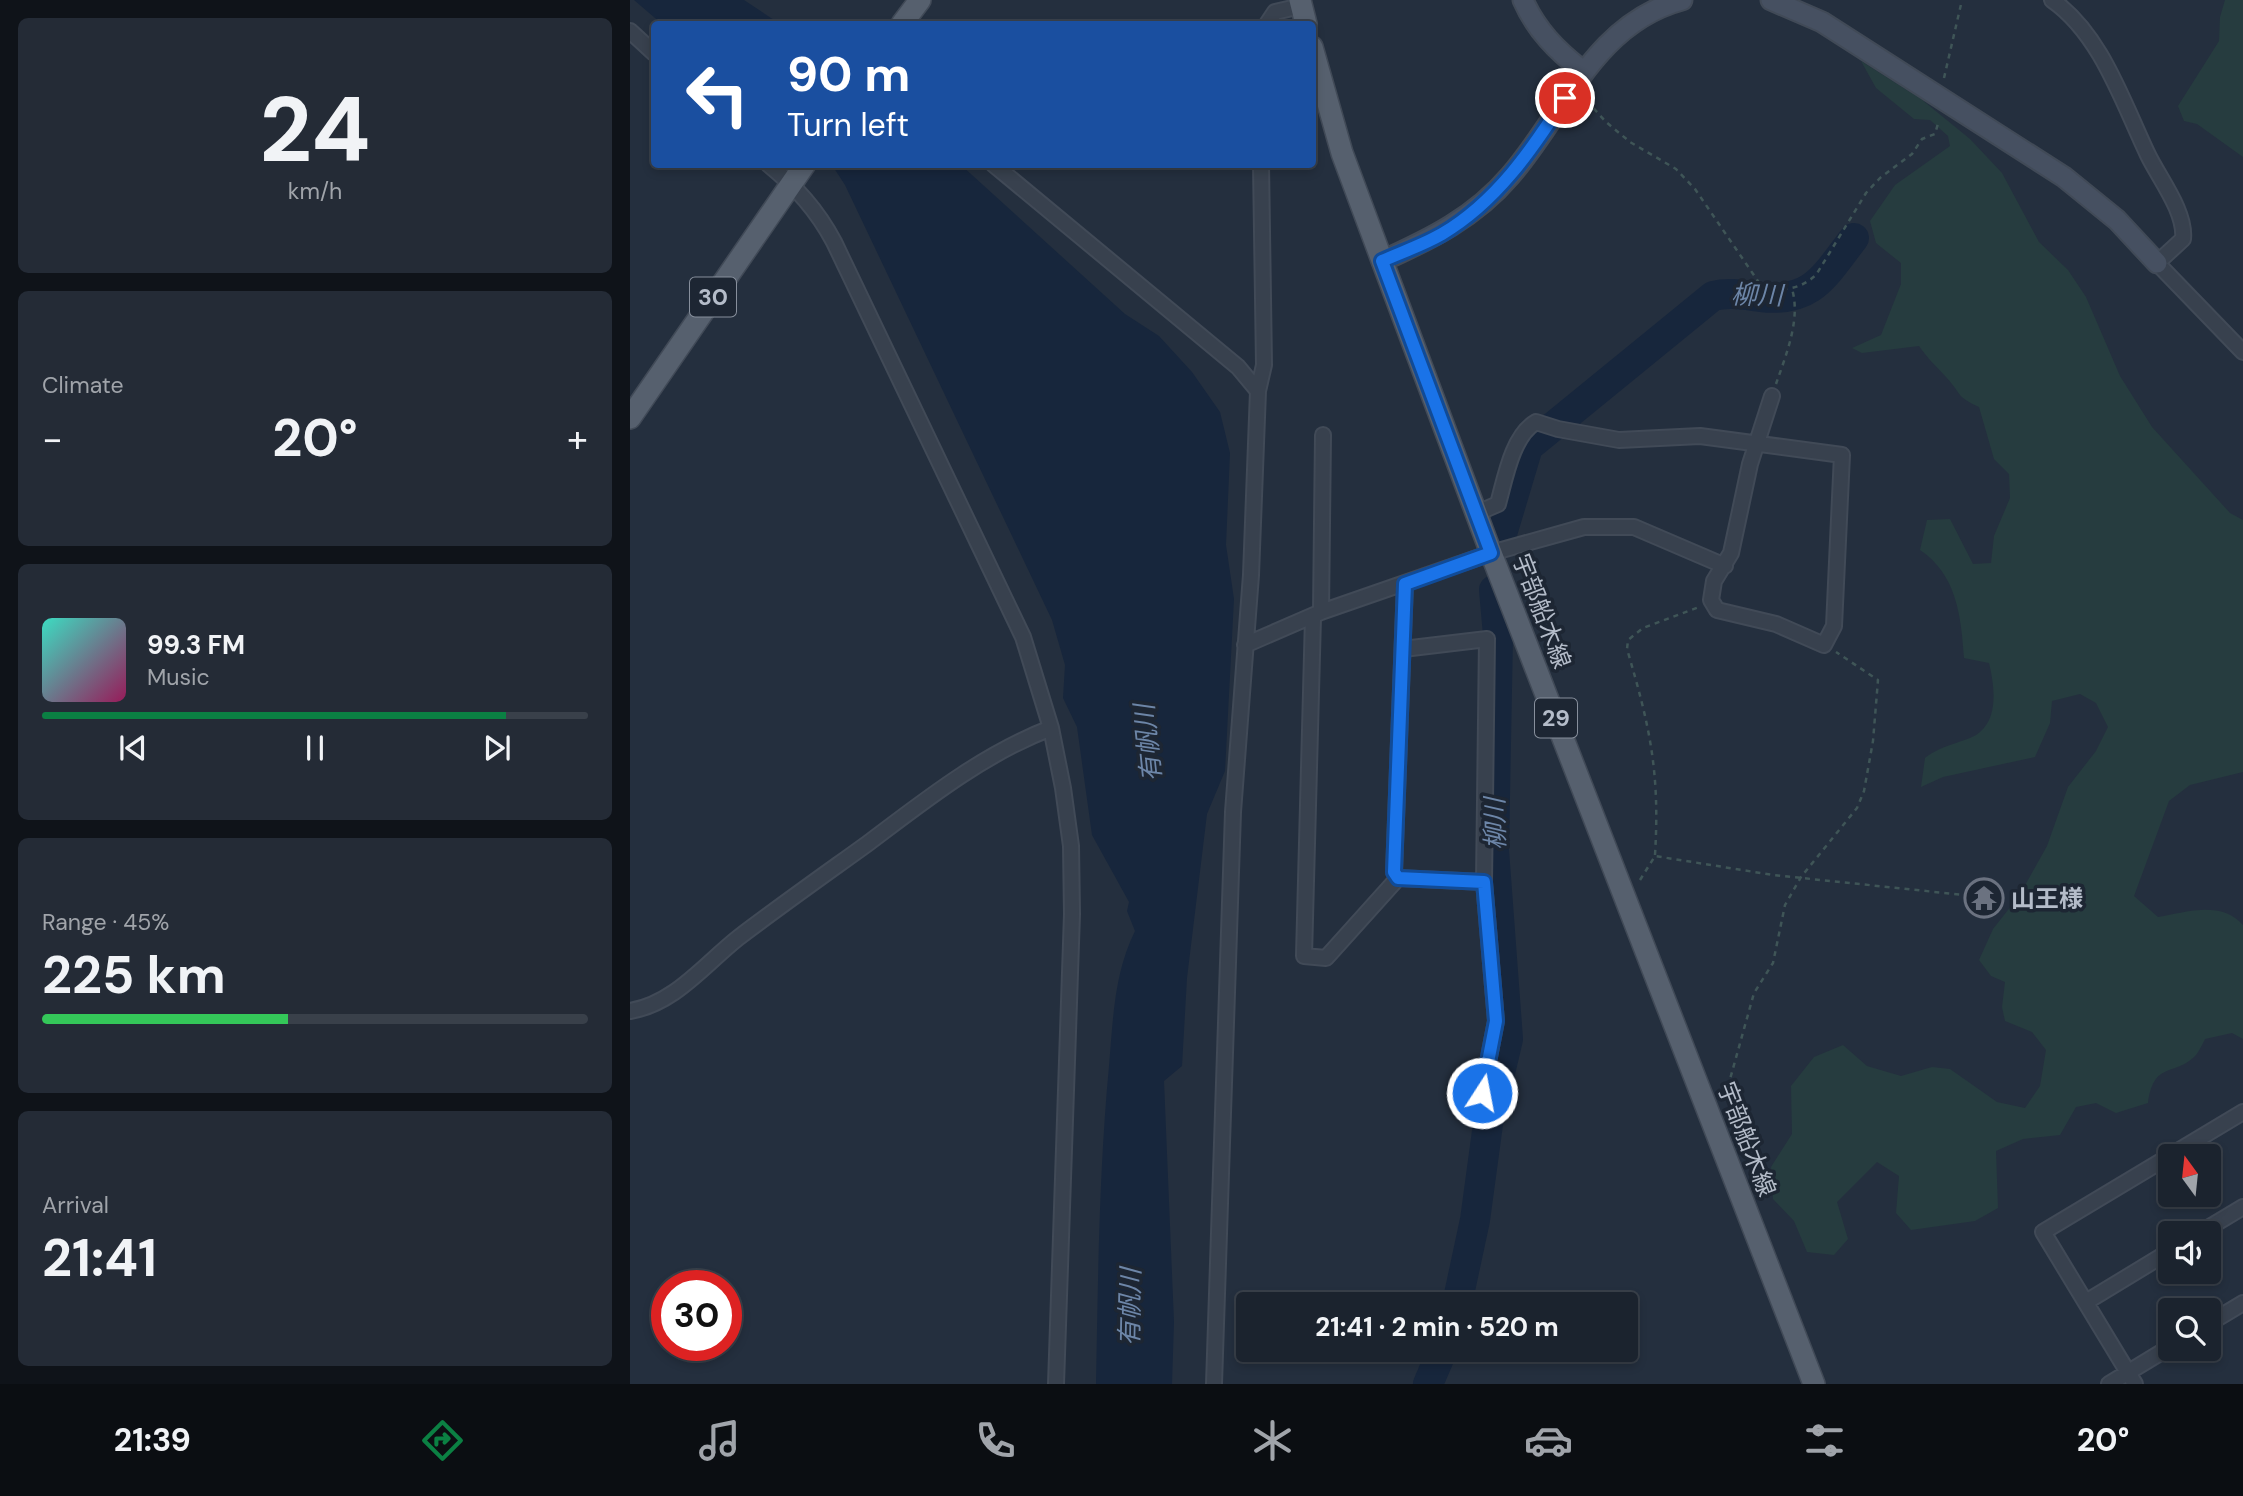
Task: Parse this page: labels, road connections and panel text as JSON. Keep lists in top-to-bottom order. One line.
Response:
{"streets":{"main road":["30","宇部船木線","29"]},"water":["柳川","有帆川"],"places":{"temple":["山王様"]},"north":"top","page":{"tile":[["24","km/h"],"Climate",["Range · 45%","225 km"],["Arrival","21:41"]],"turn":["90 m","Turn left"],"heat":["−","20°","+"],"song":["99.3 FM","Music"],"limit":"30","trip":"21:41 · 2 min · 520 m","tabs":["21:39","20°"]}}
